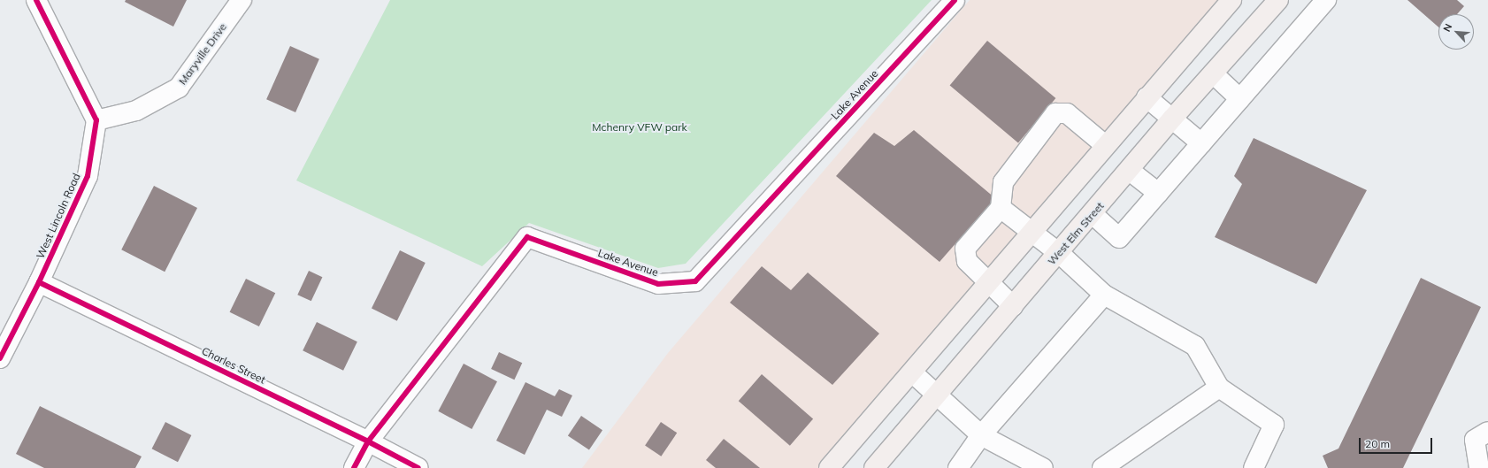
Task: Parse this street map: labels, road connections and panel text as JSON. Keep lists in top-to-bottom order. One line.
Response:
{"streets":{"main road":["West Elm Street"],"street":["Maryville Drive","Lake Avenue","West Lincoln Road","Charles Street"]},"crossings":[["Maryville Drive","West Lincoln Road"],["Lake Avenue","Charles Street"],["West Lincoln Road","Charles Street"]],"parks":["Mchenry VFW park"],"scale_bar":"20 m","north":"top left"}
